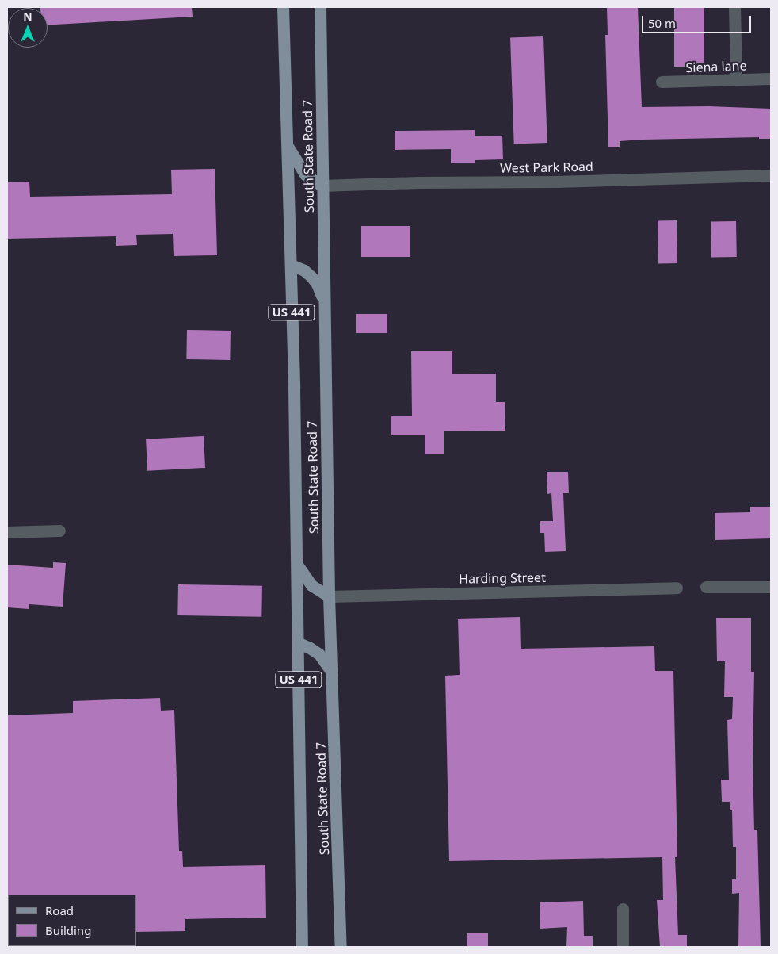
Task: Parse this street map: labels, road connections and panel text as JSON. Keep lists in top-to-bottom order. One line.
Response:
{"streets":{"main road":["South State Road 7","US 441"],"street":["Siena lane","West Park Road","Harding Street"]},"crossings":[["South State Road 7","West Park Road"],["South State Road 7","Harding Street"]],"legend":["Road","Building"],"scale_bar":"50 m","north":"top"}
